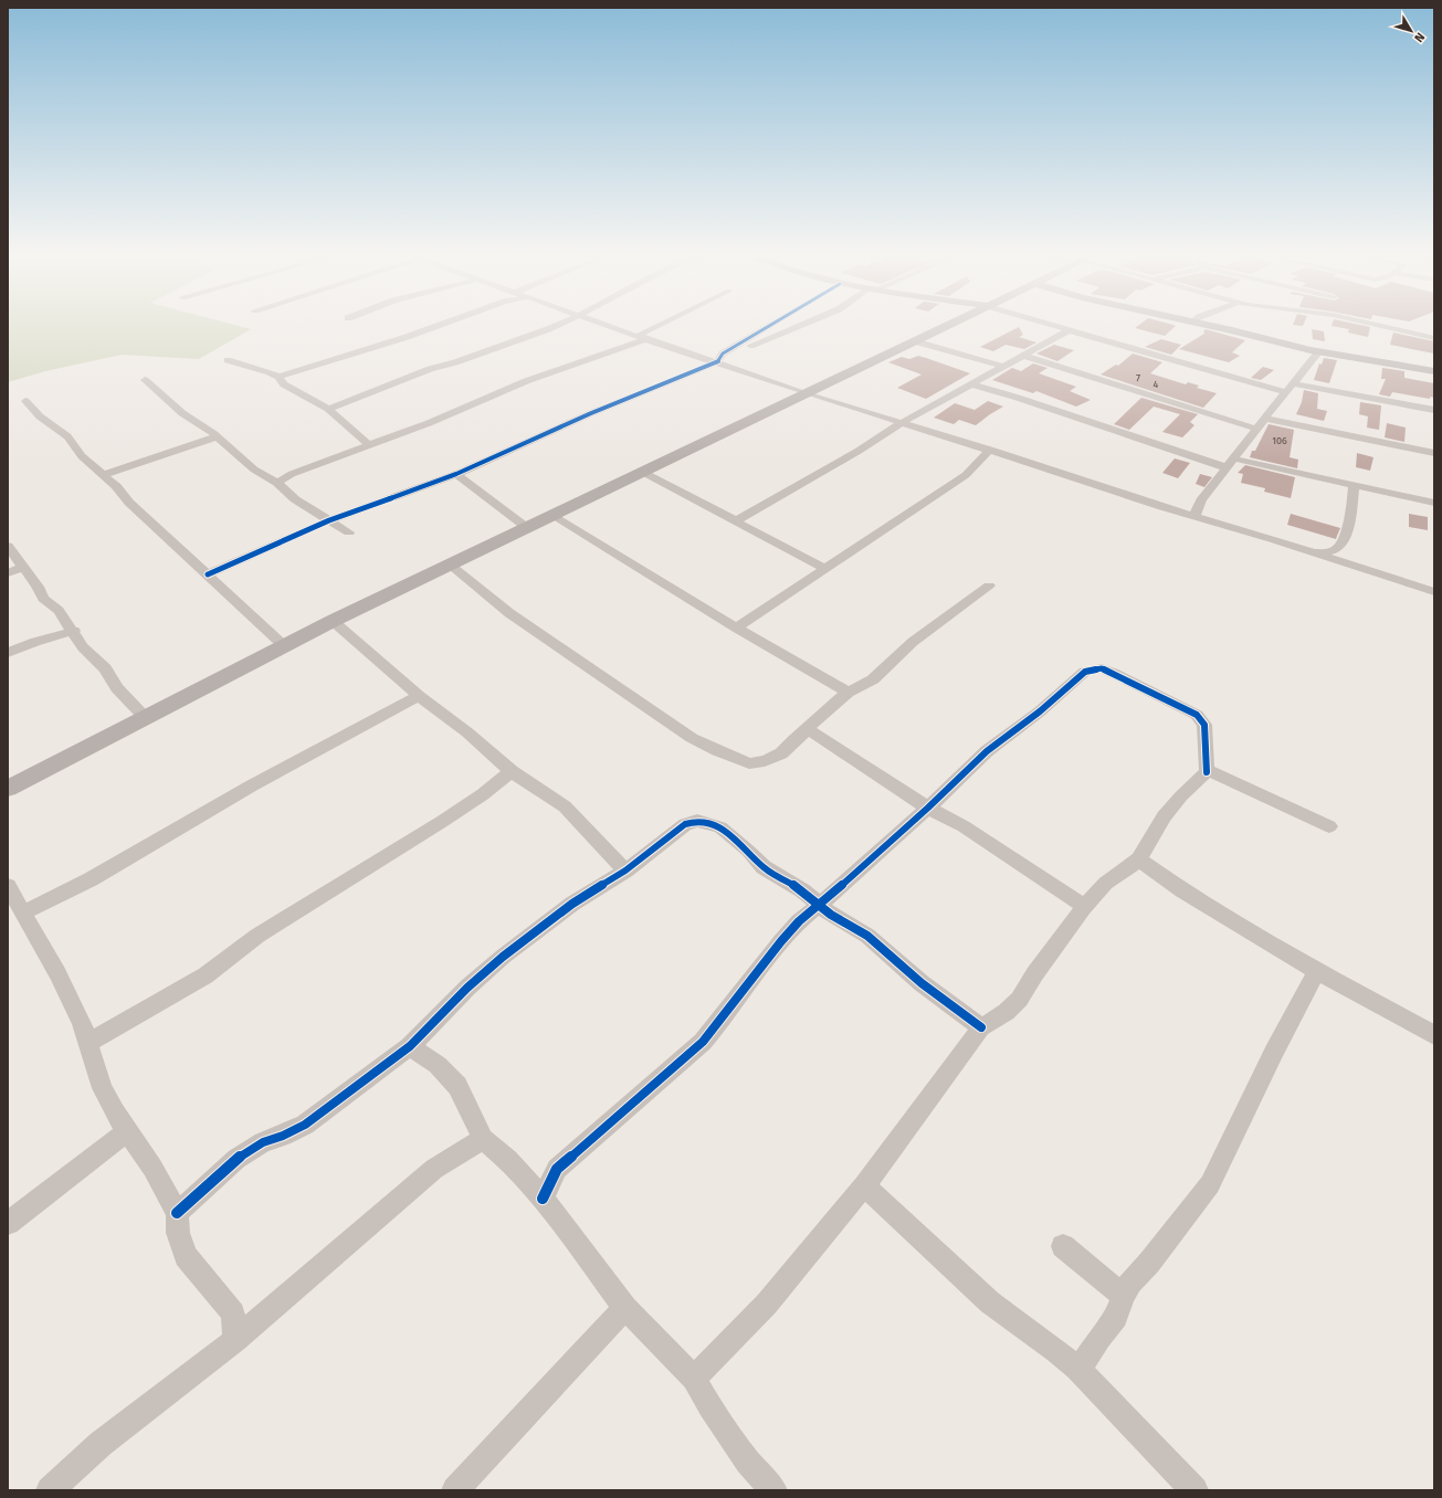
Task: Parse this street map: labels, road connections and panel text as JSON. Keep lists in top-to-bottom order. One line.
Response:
{"house_numbers":["7","4","106"],"north":"bottom right"}
